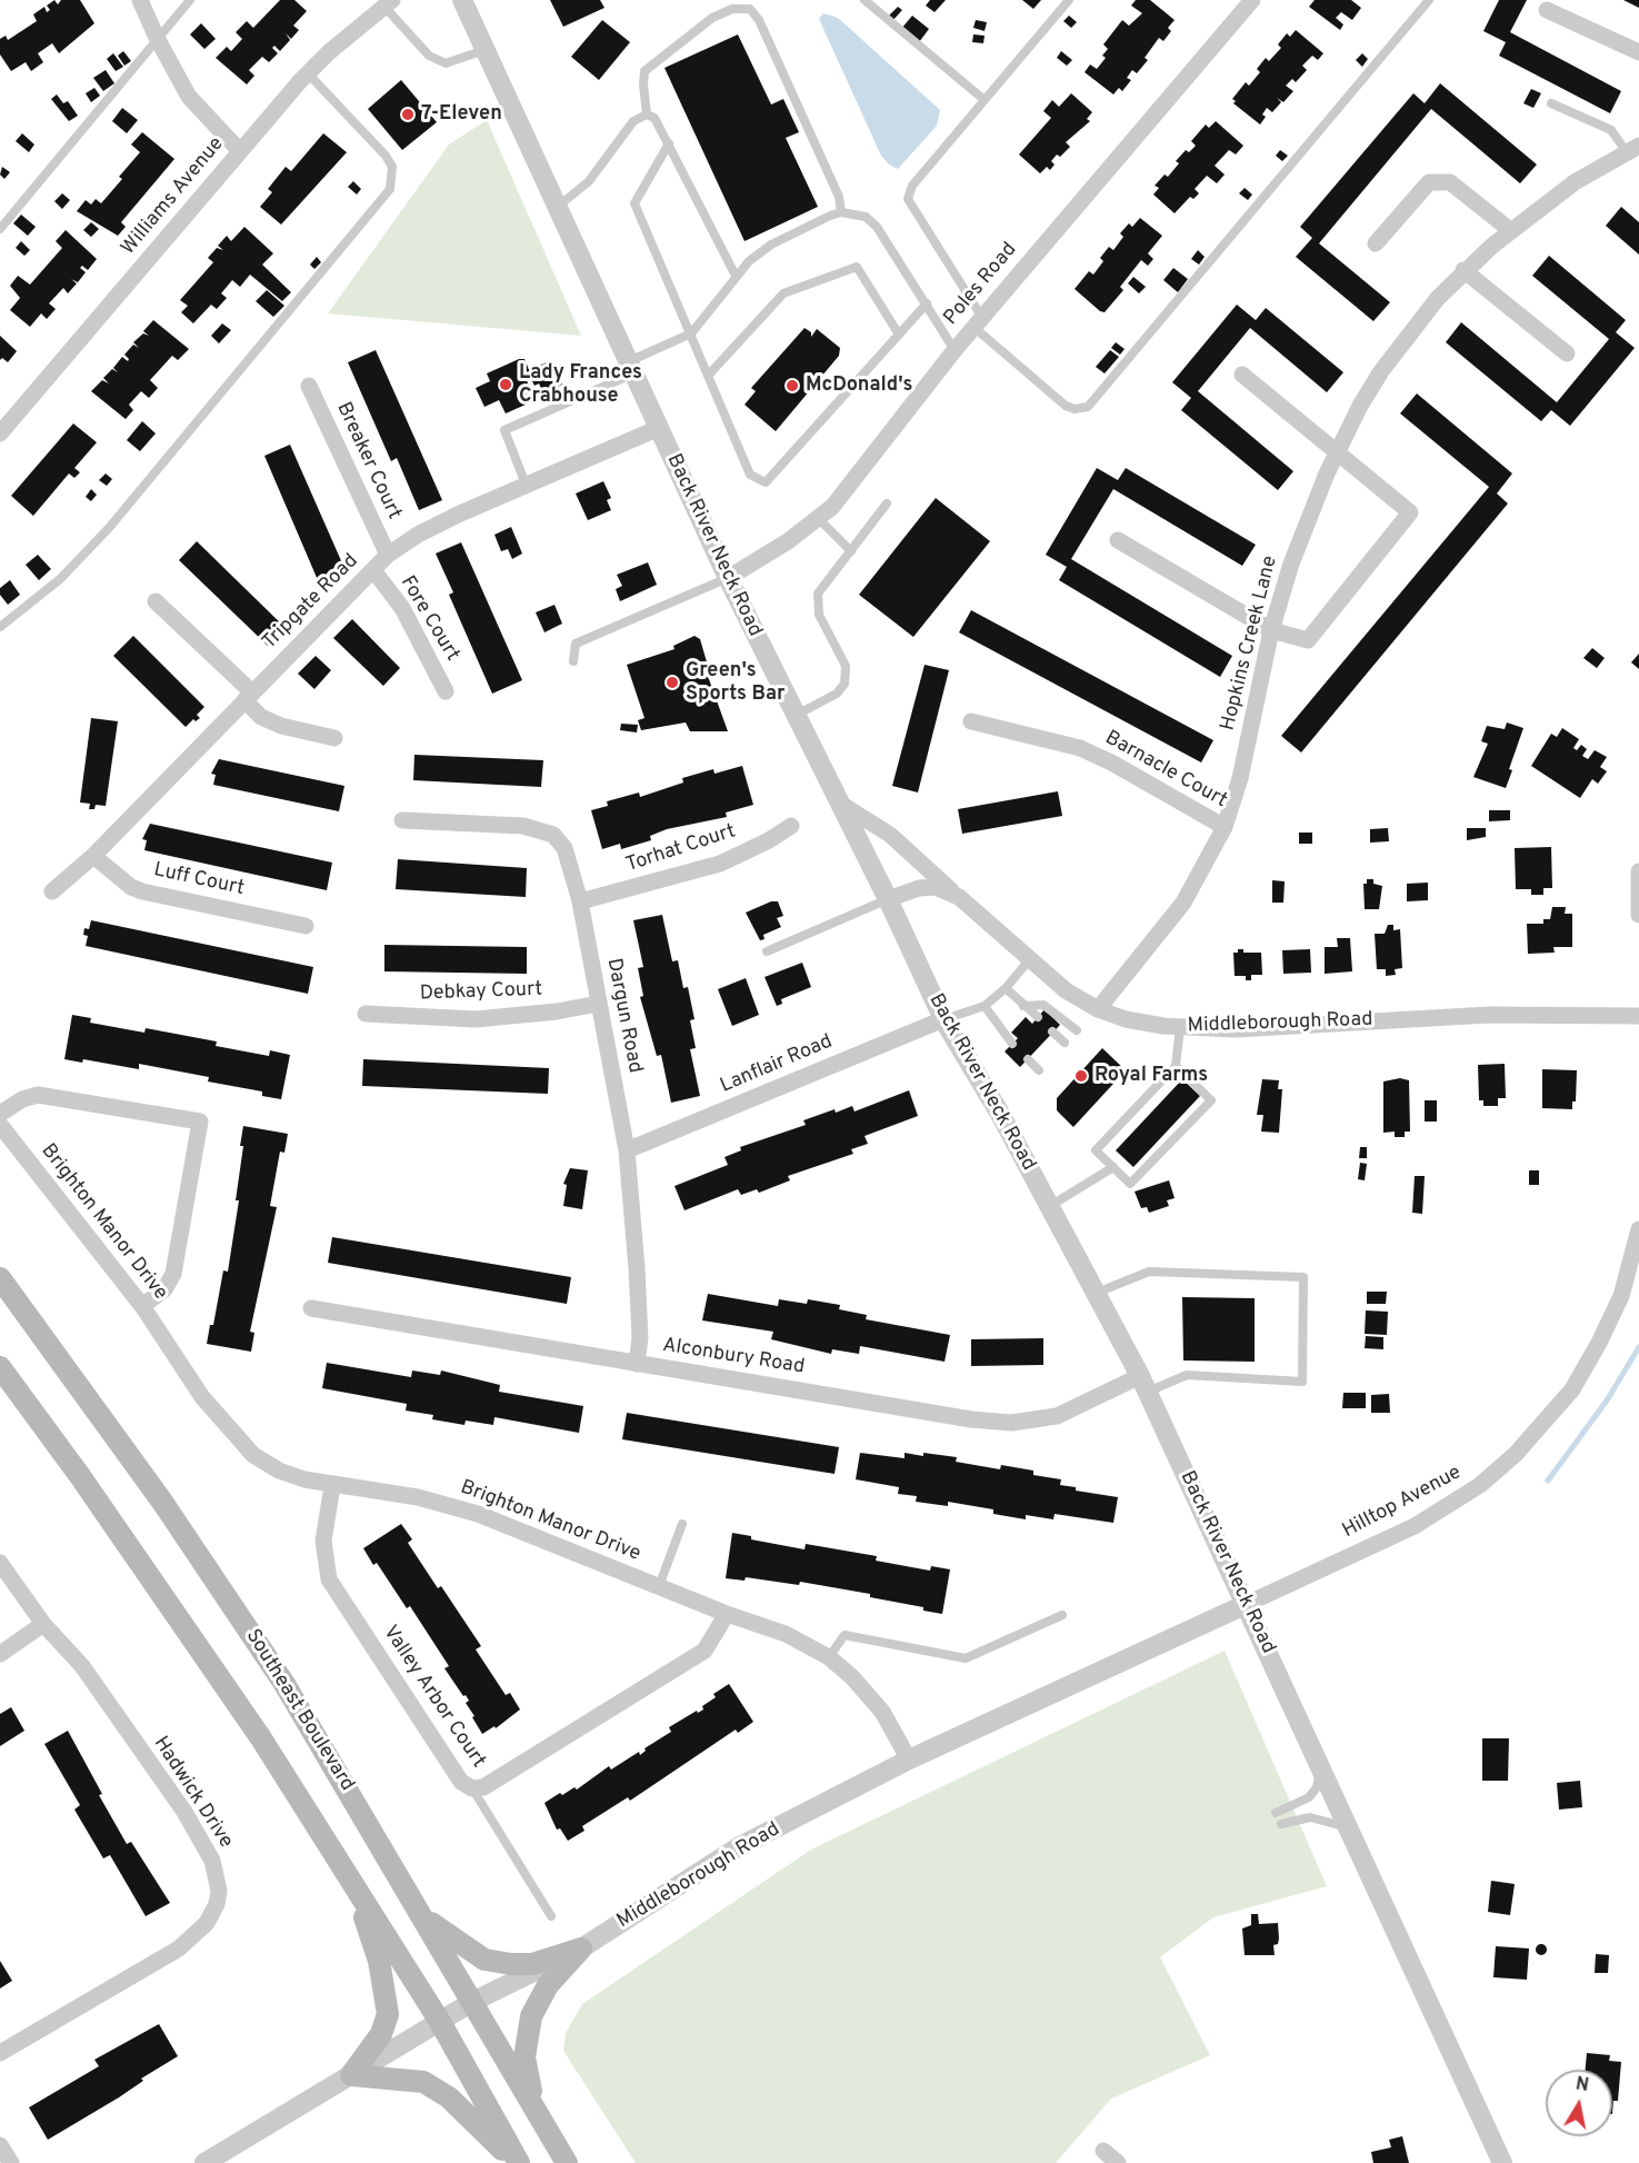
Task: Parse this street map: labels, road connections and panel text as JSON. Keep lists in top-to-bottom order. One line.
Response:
{"streets":{"main road":["Southeast Boulevard"],"street":["Williams Avenue","Poles Road","Breaker Court","Back River Neck Road","Tripgate Road","Fore Court","Hopkins Creek Lane","Barnacle Court","Torhat Court","Luff Court","Debkay Court","Dargun Road","Middleborough Road","Lanflair Road","Brighton Manor Drive","Alconbury Road","Hilltop Avenue","Valley Arbor Court","Hadwick Drive"]},"crossings":[["Poles Road","Back River Neck Road"],["Breaker Court","Tripgate Road"],["Back River Neck Road","Tripgate Road"],["Back River Neck Road","Middleborough Road"],["Back River Neck Road","Lanflair Road"],["Back River Neck Road","Alconbury Road"],["Back River Neck Road","Hilltop Avenue"],["Tripgate Road","Fore Court"],["Tripgate Road","Luff Court"],["Hopkins Creek Lane","Barnacle Court"],["Hopkins Creek Lane","Middleborough Road"],["Torhat Court","Dargun Road"],["Debkay Court","Dargun Road"],["Dargun Road","Lanflair Road"],["Dargun Road","Alconbury Road"],["Middleborough Road","Brighton Manor Drive"],["Middleborough Road","Hilltop Avenue"],["Middleborough Road","Southeast Boulevard"],["Brighton Manor Drive","Valley Arbor Court"]],"places":["7-Eleven","Lady Frances Crabhouse","McDonald's","Green's Sports Bar","Royal Farms"],"north":"top"}
